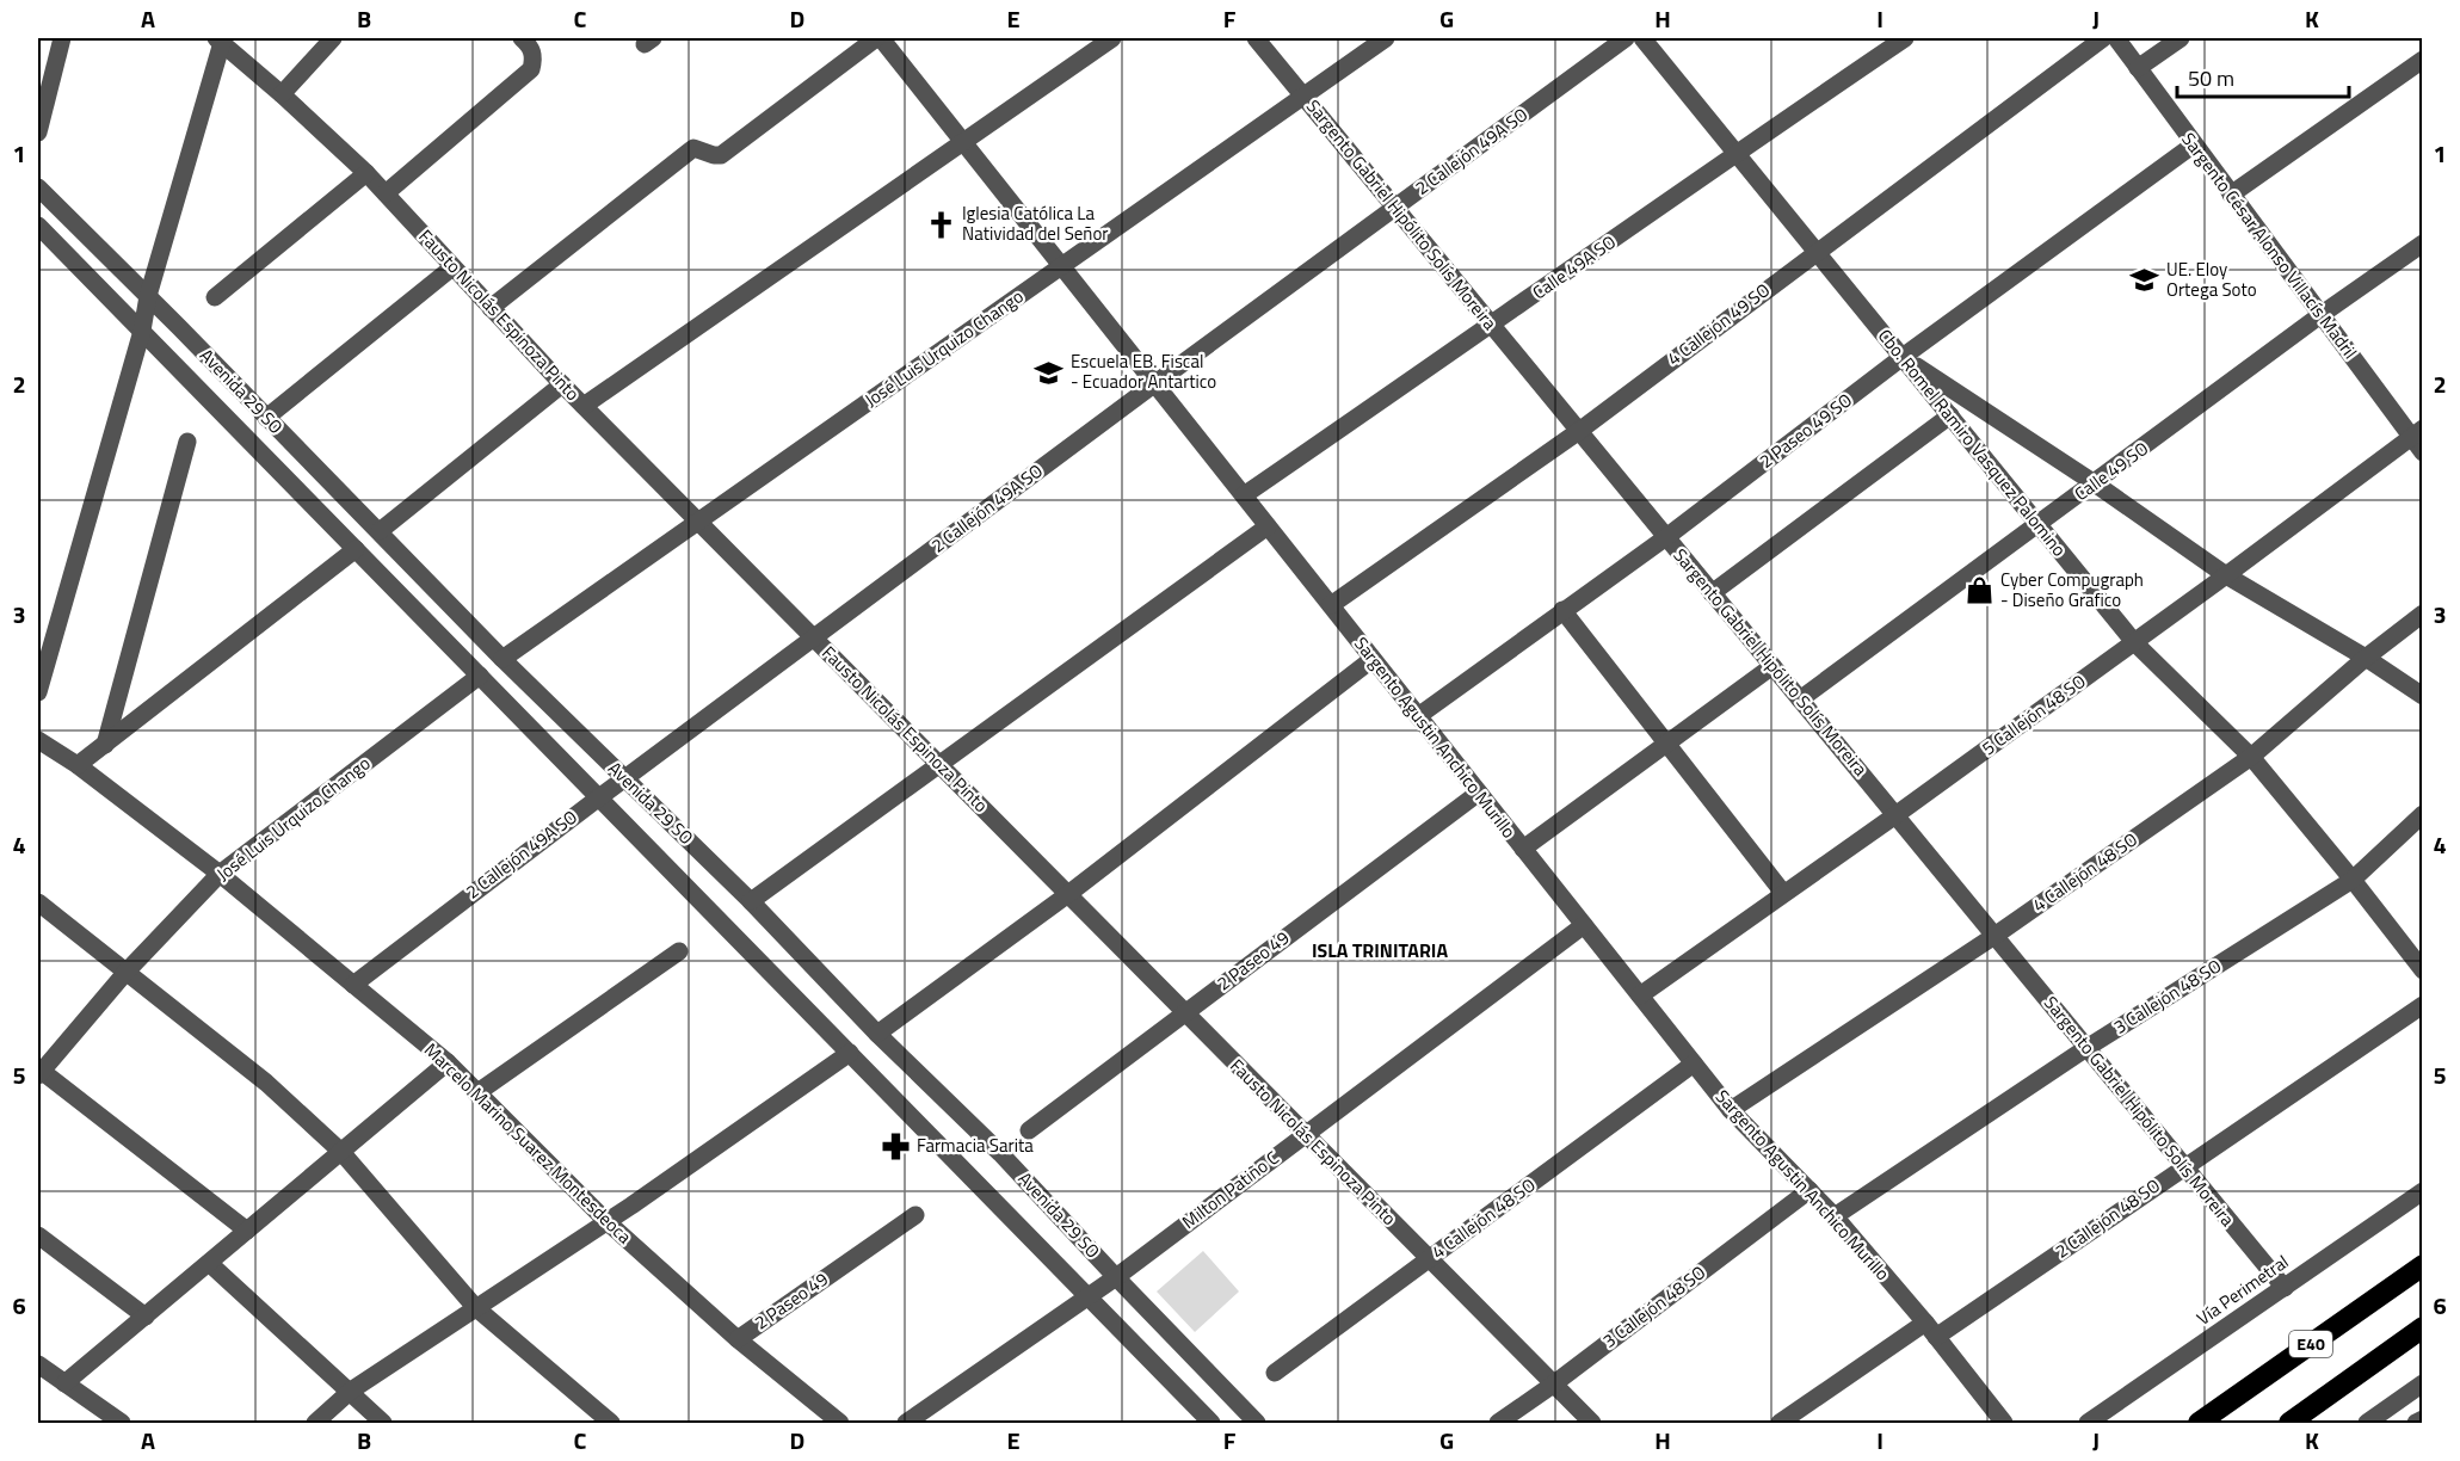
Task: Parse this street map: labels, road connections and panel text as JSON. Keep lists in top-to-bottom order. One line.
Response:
{"streets":{"highway":["E40"],"street":["2 Callejón 49A SO","Sargento Gabriel Hipólito Solís Moreira","Sargento César Alonso Villacís Madril","Calle 49A SO","Fausto Nicolás Espinoza Pinto","4 Callejón 49 SO","José Luis Urquizo Chango","Avenida 29 SO","2 Paseo 49 SO","Cbo. Romel Ramiro Vasquez Palomino","Calle 49 SO","5 Callejón 48 SO","Sargento Agustin Anchico Murillo","4 Callejón 48 SO","2 Paseo 49","3 Callejón 48 SO","Marcelo Marino Suarez Montesdeoca","Milton Patiño C","2 Callejón 48 SO","Vía Perimetral"]},"crossings":[["2 Callejón 49A SO","Sargento Gabriel Hipólito Solís Moreira"],["2 Callejón 49A SO","Fausto Nicolás Espinoza Pinto"],["2 Callejón 49A SO","Avenida 29 SO"],["2 Callejón 49A SO","Sargento Agustin Anchico Murillo"],["2 Callejón 49A SO","Marcelo Marino Suarez Montesdeoca"],["Sargento Gabriel Hipólito Solís Moreira","Calle 49A SO"],["Sargento Gabriel Hipólito Solís Moreira","4 Callejón 49 SO"],["Sargento Gabriel Hipólito Solís Moreira","José Luis Urquizo Chango"],["Sargento Gabriel Hipólito Solís Moreira","2 Paseo 49 SO"],["Sargento Gabriel Hipólito Solís Moreira","Calle 49 SO"],["Sargento Gabriel Hipólito Solís Moreira","5 Callejón 48 SO"],["Sargento Gabriel Hipólito Solís Moreira","4 Callejón 48 SO"],["Sargento Gabriel Hipólito Solís Moreira","3 Callejón 48 SO"],["Sargento Gabriel Hipólito Solís Moreira","2 Callejón 48 SO"],["Sargento Gabriel Hipólito Solís Moreira","Vía Perimetral"],["Sargento César Alonso Villacís Madril","2 Paseo 49 SO"],["Sargento César Alonso Villacís Madril","Calle 49 SO"],["Sargento César Alonso Villacís Madril","5 Callejón 48 SO"],["Calle 49A SO","Cbo. Romel Ramiro Vasquez Palomino"],["Calle 49A SO","Sargento Agustin Anchico Murillo"],["Fausto Nicolás Espinoza Pinto","José Luis Urquizo Chango"],["Fausto Nicolás Espinoza Pinto","4 Callejón 48 SO"],["Fausto Nicolás Espinoza Pinto","2 Paseo 49"],["Fausto Nicolás Espinoza Pinto","3 Callejón 48 SO"],["Fausto Nicolás Espinoza Pinto","Milton Patiño C"],["4 Callejón 49 SO","Cbo. Romel Ramiro Vasquez Palomino"],["4 Callejón 49 SO","Sargento Agustin Anchico Murillo"],["José Luis Urquizo Chango","Avenida 29 SO"],["José Luis Urquizo Chango","Sargento Agustin Anchico Murillo"],["José Luis Urquizo Chango","Marcelo Marino Suarez Montesdeoca"],["Avenida 29 SO","Milton Patiño C"],["2 Paseo 49 SO","Cbo. Romel Ramiro Vasquez Palomino"],["2 Paseo 49 SO","Sargento Agustin Anchico Murillo"],["Cbo. Romel Ramiro Vasquez Palomino","Calle 49 SO"],["Cbo. Romel Ramiro Vasquez Palomino","5 Callejón 48 SO"],["Cbo. Romel Ramiro Vasquez Palomino","4 Callejón 48 SO"],["Cbo. Romel Ramiro Vasquez Palomino","3 Callejón 48 SO"],["5 Callejón 48 SO","Sargento Agustin Anchico Murillo"],["Sargento Agustin Anchico Murillo","4 Callejón 48 SO"],["Sargento Agustin Anchico Murillo","2 Paseo 49"],["Sargento Agustin Anchico Murillo","3 Callejón 48 SO"],["Sargento Agustin Anchico Murillo","Milton Patiño C"],["Sargento Agustin Anchico Murillo","2 Callejón 48 SO"],["2 Paseo 49","Marcelo Marino Suarez Montesdeoca"]],"districts":["ISLA TRINITARIA"],"places":{"church":["Iglesia Católica La Natividad del Señor"],"school or university":["UE. Eloy Ortega Soto","Escuela EB. Fiscal - Ecuador Antartico"],"shop":["Cyber Compugraph - Diseño Grafico"],"pharmacy":["Farmacia Sarita"]},"scale_bar":"50 m","grid":{"columns":["A","B","C","D","E","F","G","H","I","J","K"],"rows":["1","2","3","4","5","6"]}}
